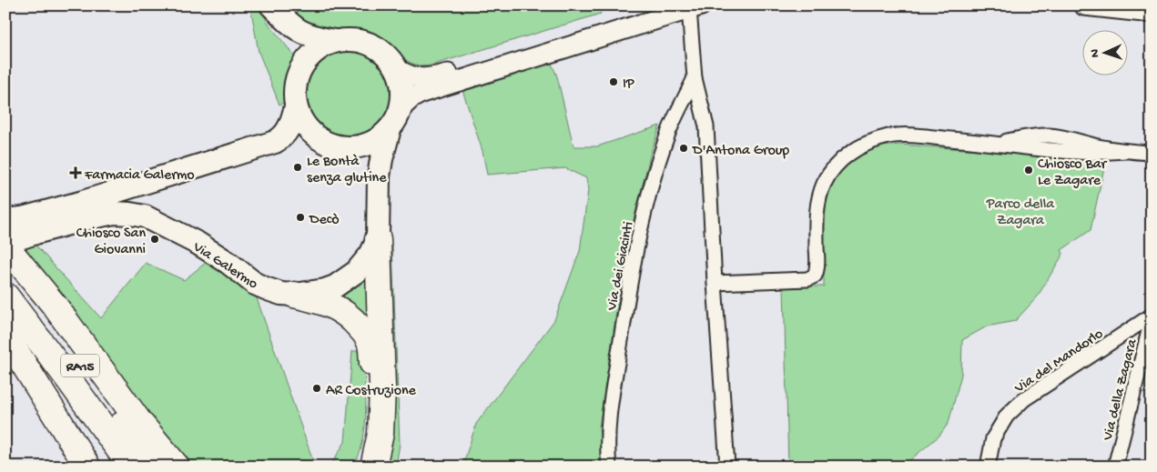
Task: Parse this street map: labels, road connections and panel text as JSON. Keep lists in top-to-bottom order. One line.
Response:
{"streets":{"highway":["RA15"],"main road":["Via Galermo"],"street":["Via dei Giacinti","Via del Mandorlo","Via della Zagara"]},"crossings":[["Via Galermo","RA15"]],"parks":["Parco della Zagara"],"places":{"other":["IP","D'Antona Group","Le Bontà senza glutine","Chiosco Bar Le Zagare","Decò","Chiosco San Giovanni","AR Costruzione"],"health":["Farmacia Galermo"]},"north":"left"}
